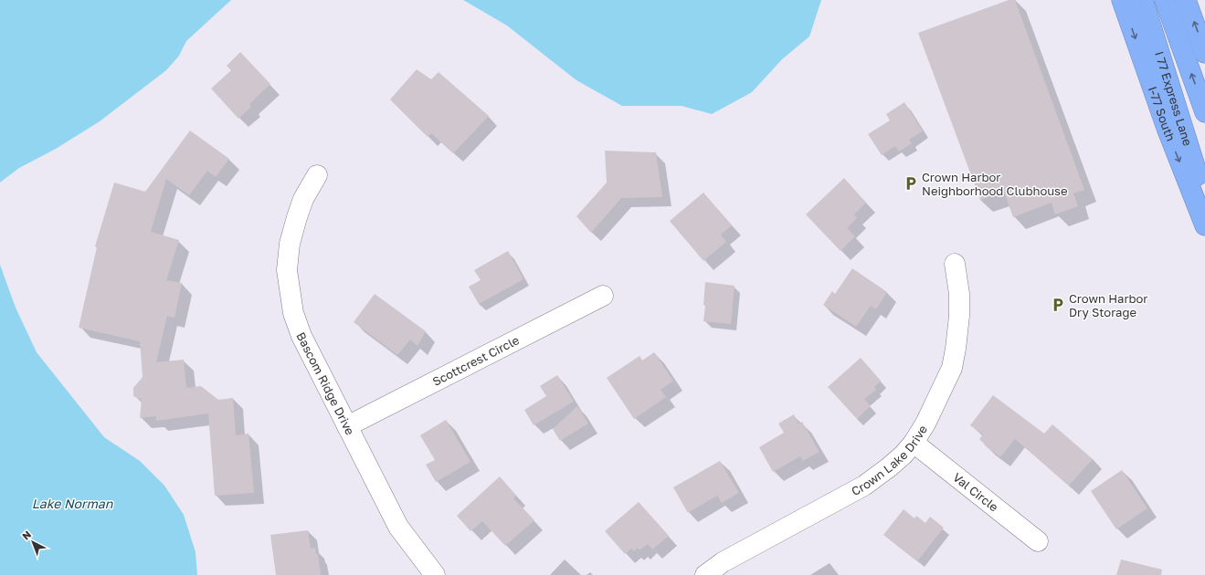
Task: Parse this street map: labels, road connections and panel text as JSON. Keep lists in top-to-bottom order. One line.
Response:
{"streets":{"highway":["I 77 Express Lane","I-77 South"],"street":["Scottcrest Circle","Bascom Ridge Drive","Crown Lake Drive","Val Circle"]},"crossings":[["Scottcrest Circle","Bascom Ridge Drive"],["Crown Lake Drive","Val Circle"]],"one_way":["I-77 South"],"water":["Lake Norman"],"places":{"parking":["Crown Harbor Neighborhood Clubhouse","Crown Harbor Dry Storage"]},"north":"top left"}
